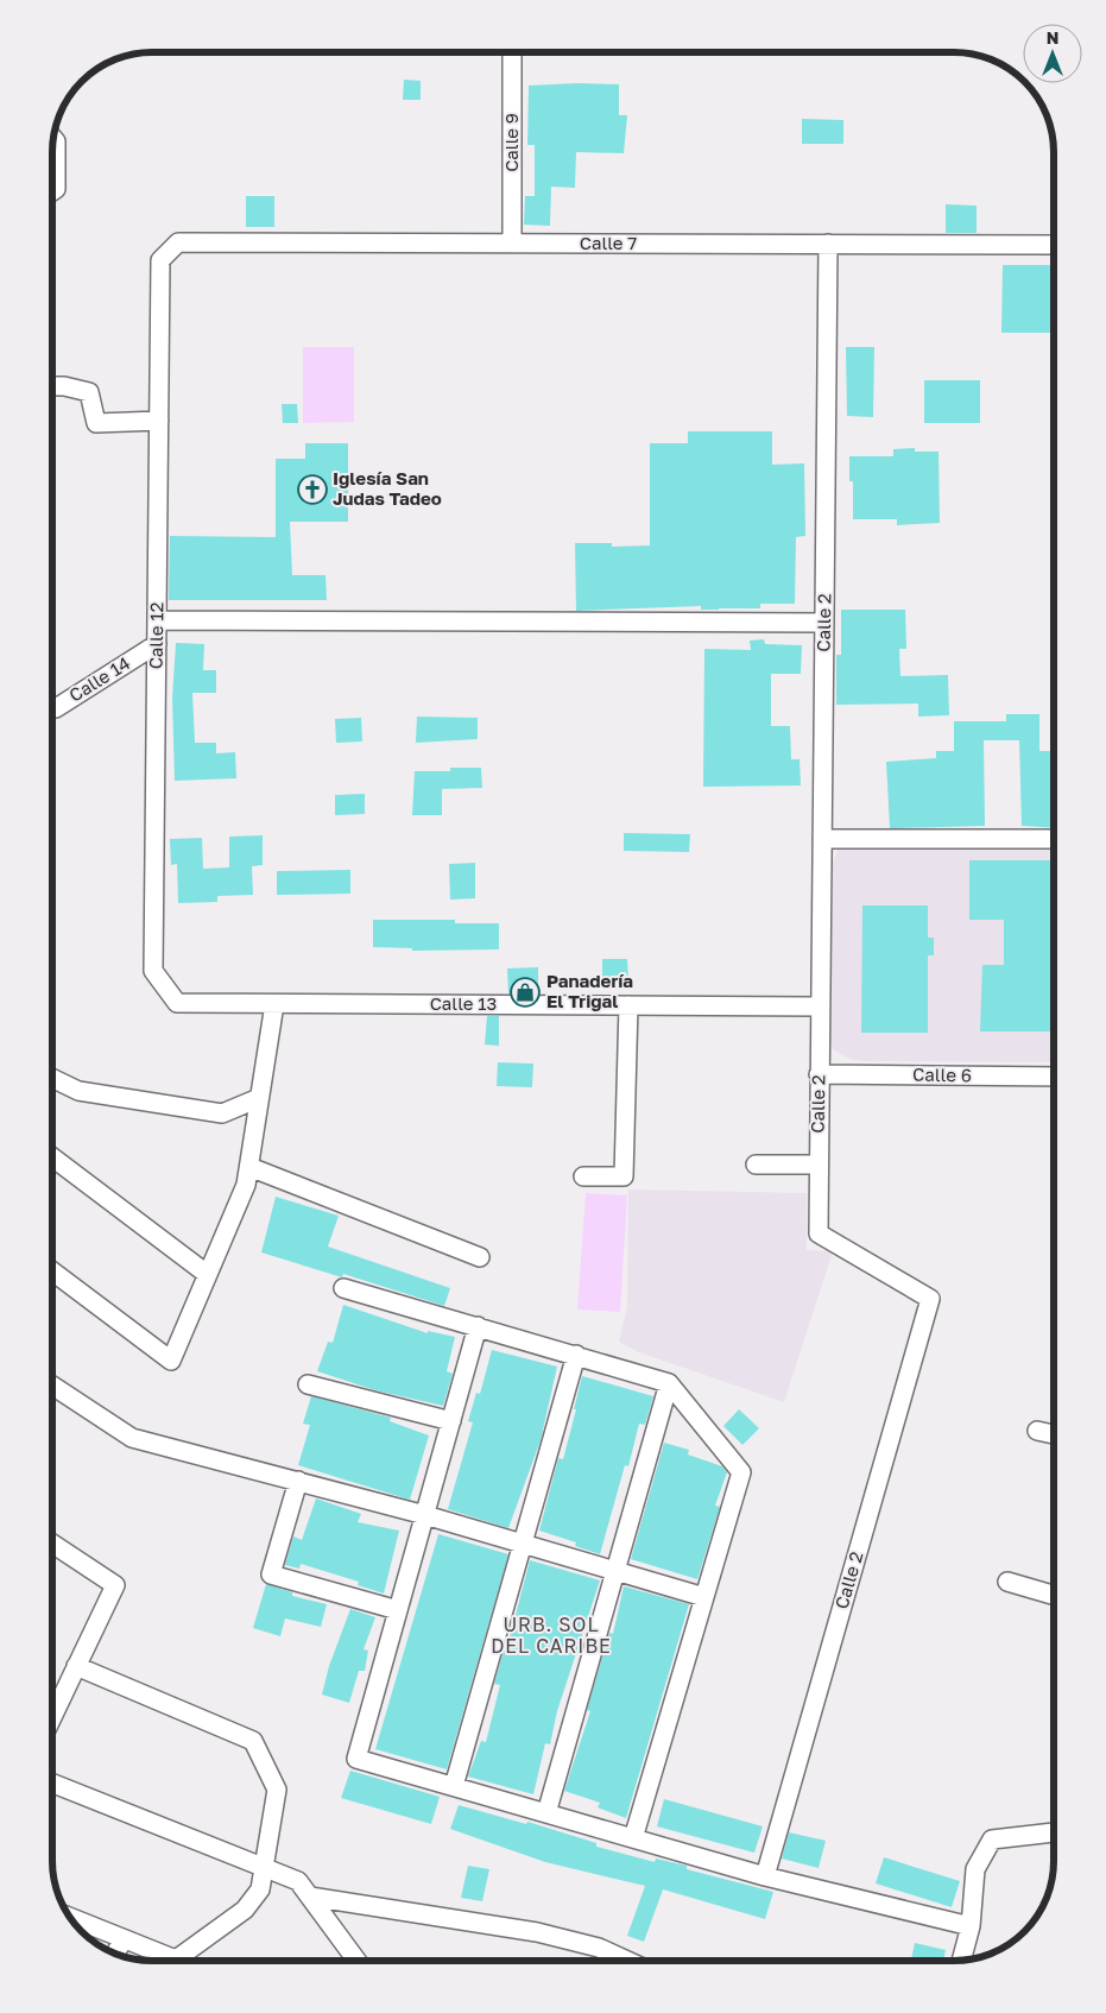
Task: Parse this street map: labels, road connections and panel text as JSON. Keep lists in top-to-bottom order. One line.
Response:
{"streets":{"street":["Calle 9","Calle 7","Calle 2","Calle 12","Calle 14","Calle 13","Calle 6"]},"crossings":[["Calle 9","Calle 7"],["Calle 7","Calle 2"],["Calle 7","Calle 12"],["Calle 2","Calle 13"],["Calle 2","Calle 6"],["Calle 12","Calle 14"],["Calle 12","Calle 13"]],"districts":["URB. SOL DEL CARIBE"],"places":{"church":["Iglesía San Judas Tadeo"],"shop":["Panadería El Trigal"]},"north":"top"}
